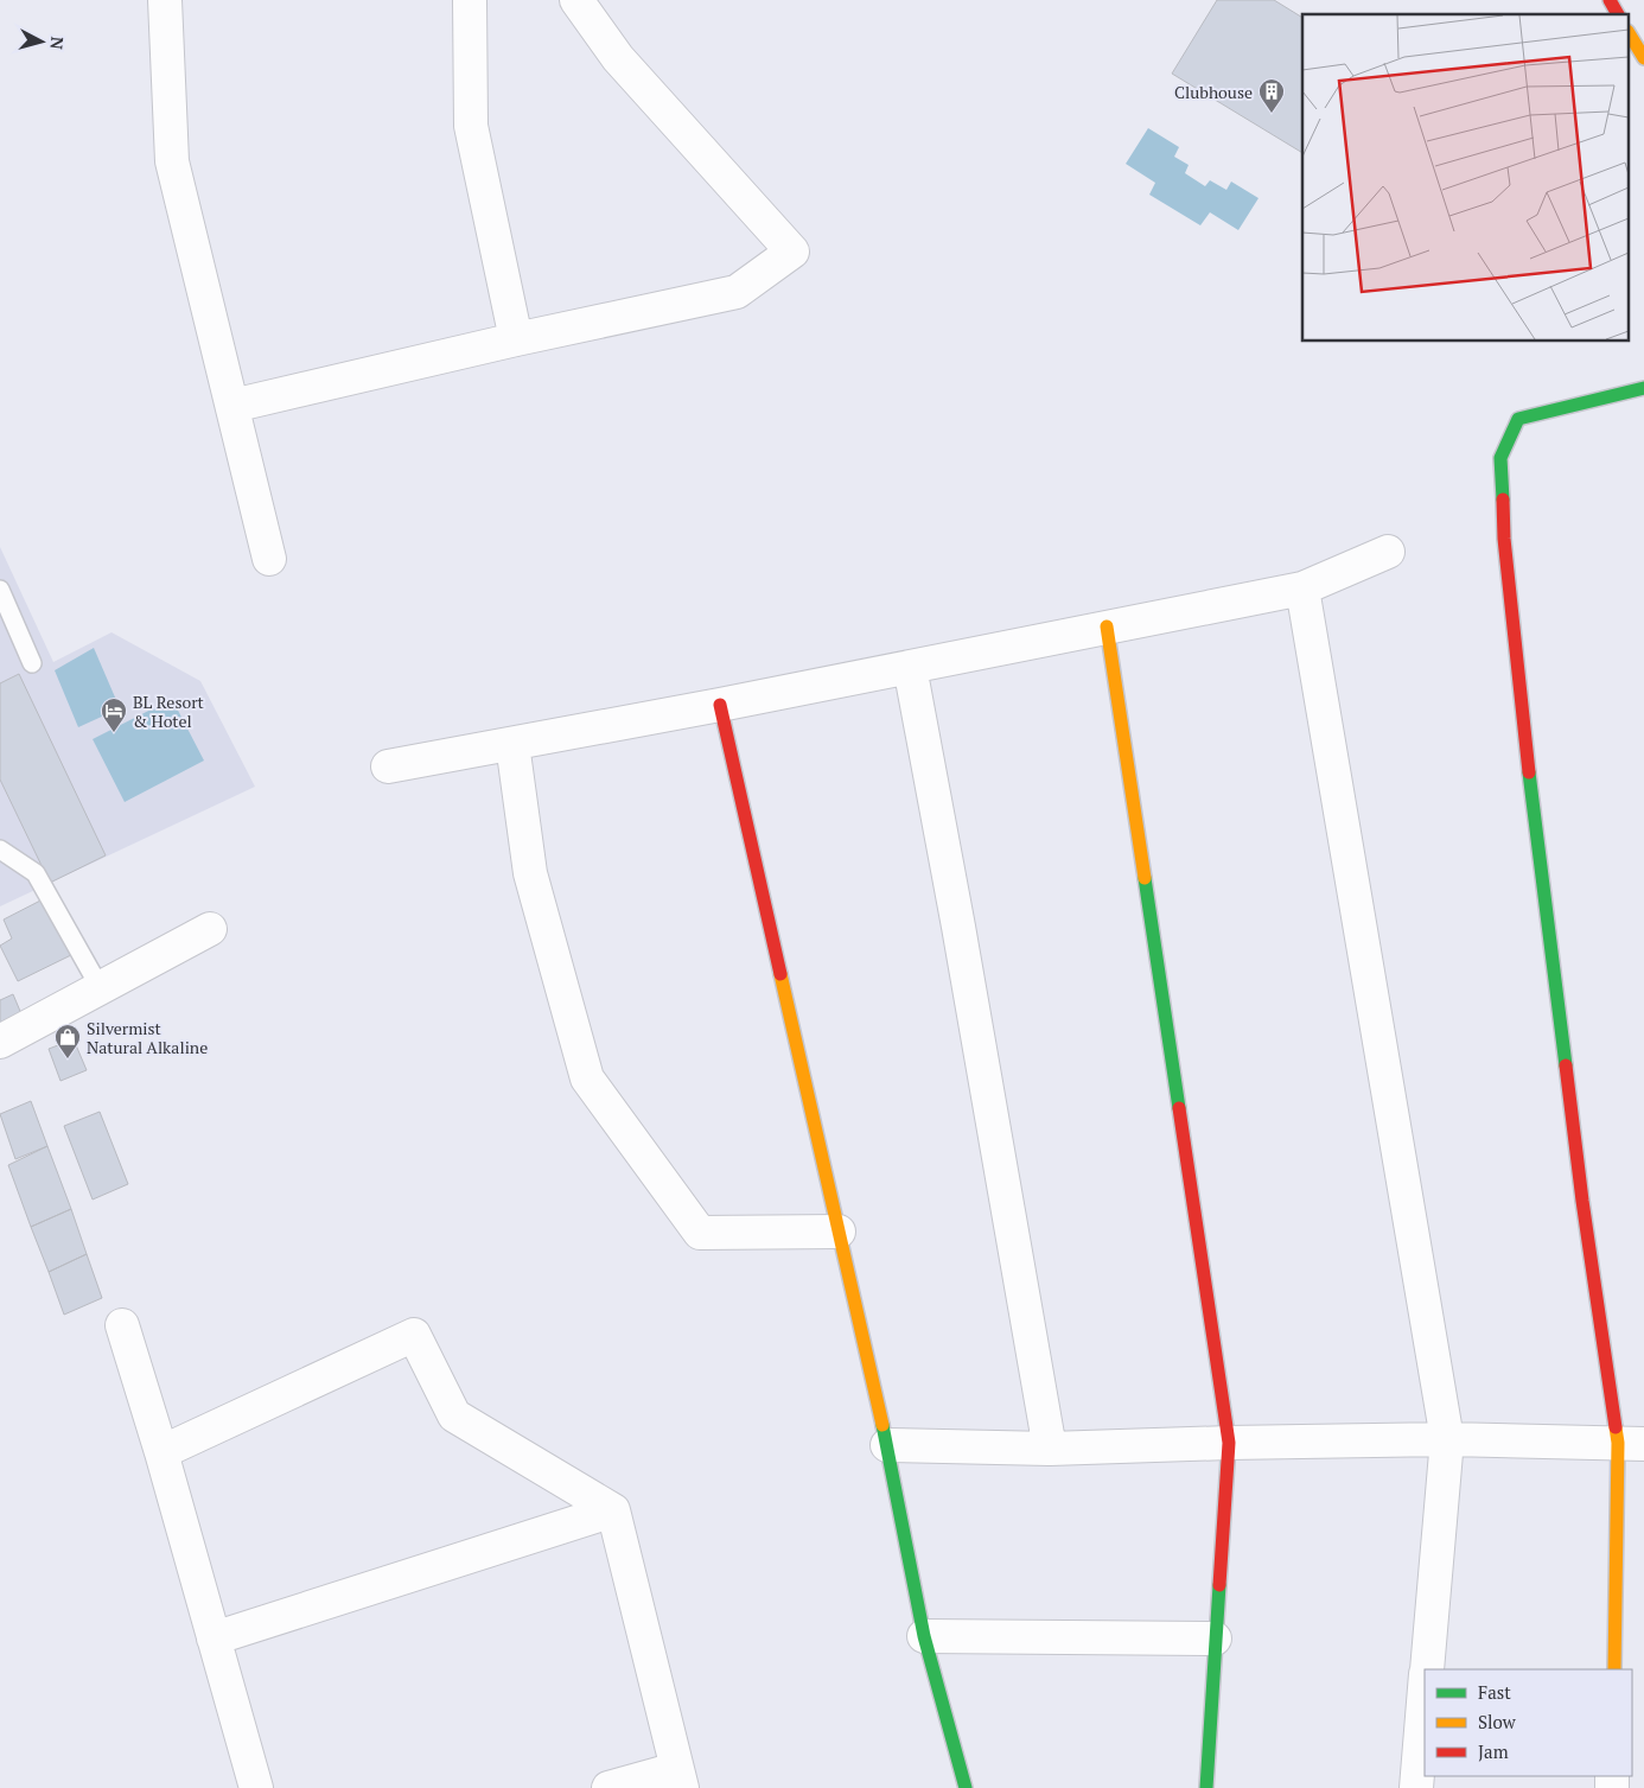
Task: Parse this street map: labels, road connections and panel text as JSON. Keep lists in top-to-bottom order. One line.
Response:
{"places":{"building":["Clubhouse"],"hotel":["BL Resort & Hotel"],"shop":["Silvermist Natural Alkaline"]},"legend":["Fast","Slow","Jam"],"north":"right"}
